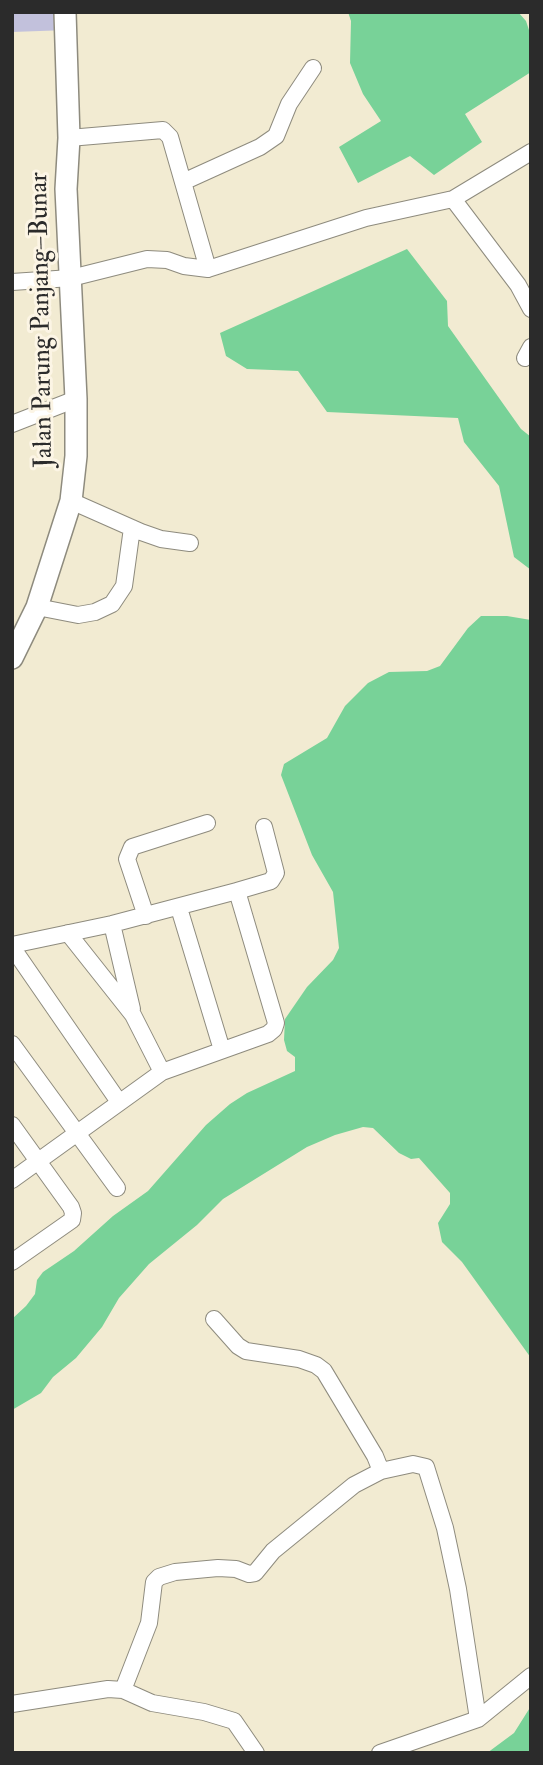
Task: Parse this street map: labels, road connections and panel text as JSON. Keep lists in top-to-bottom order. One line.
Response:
{"streets":{"main road":["Jalan Parung Panjang–Bunar"]}}
